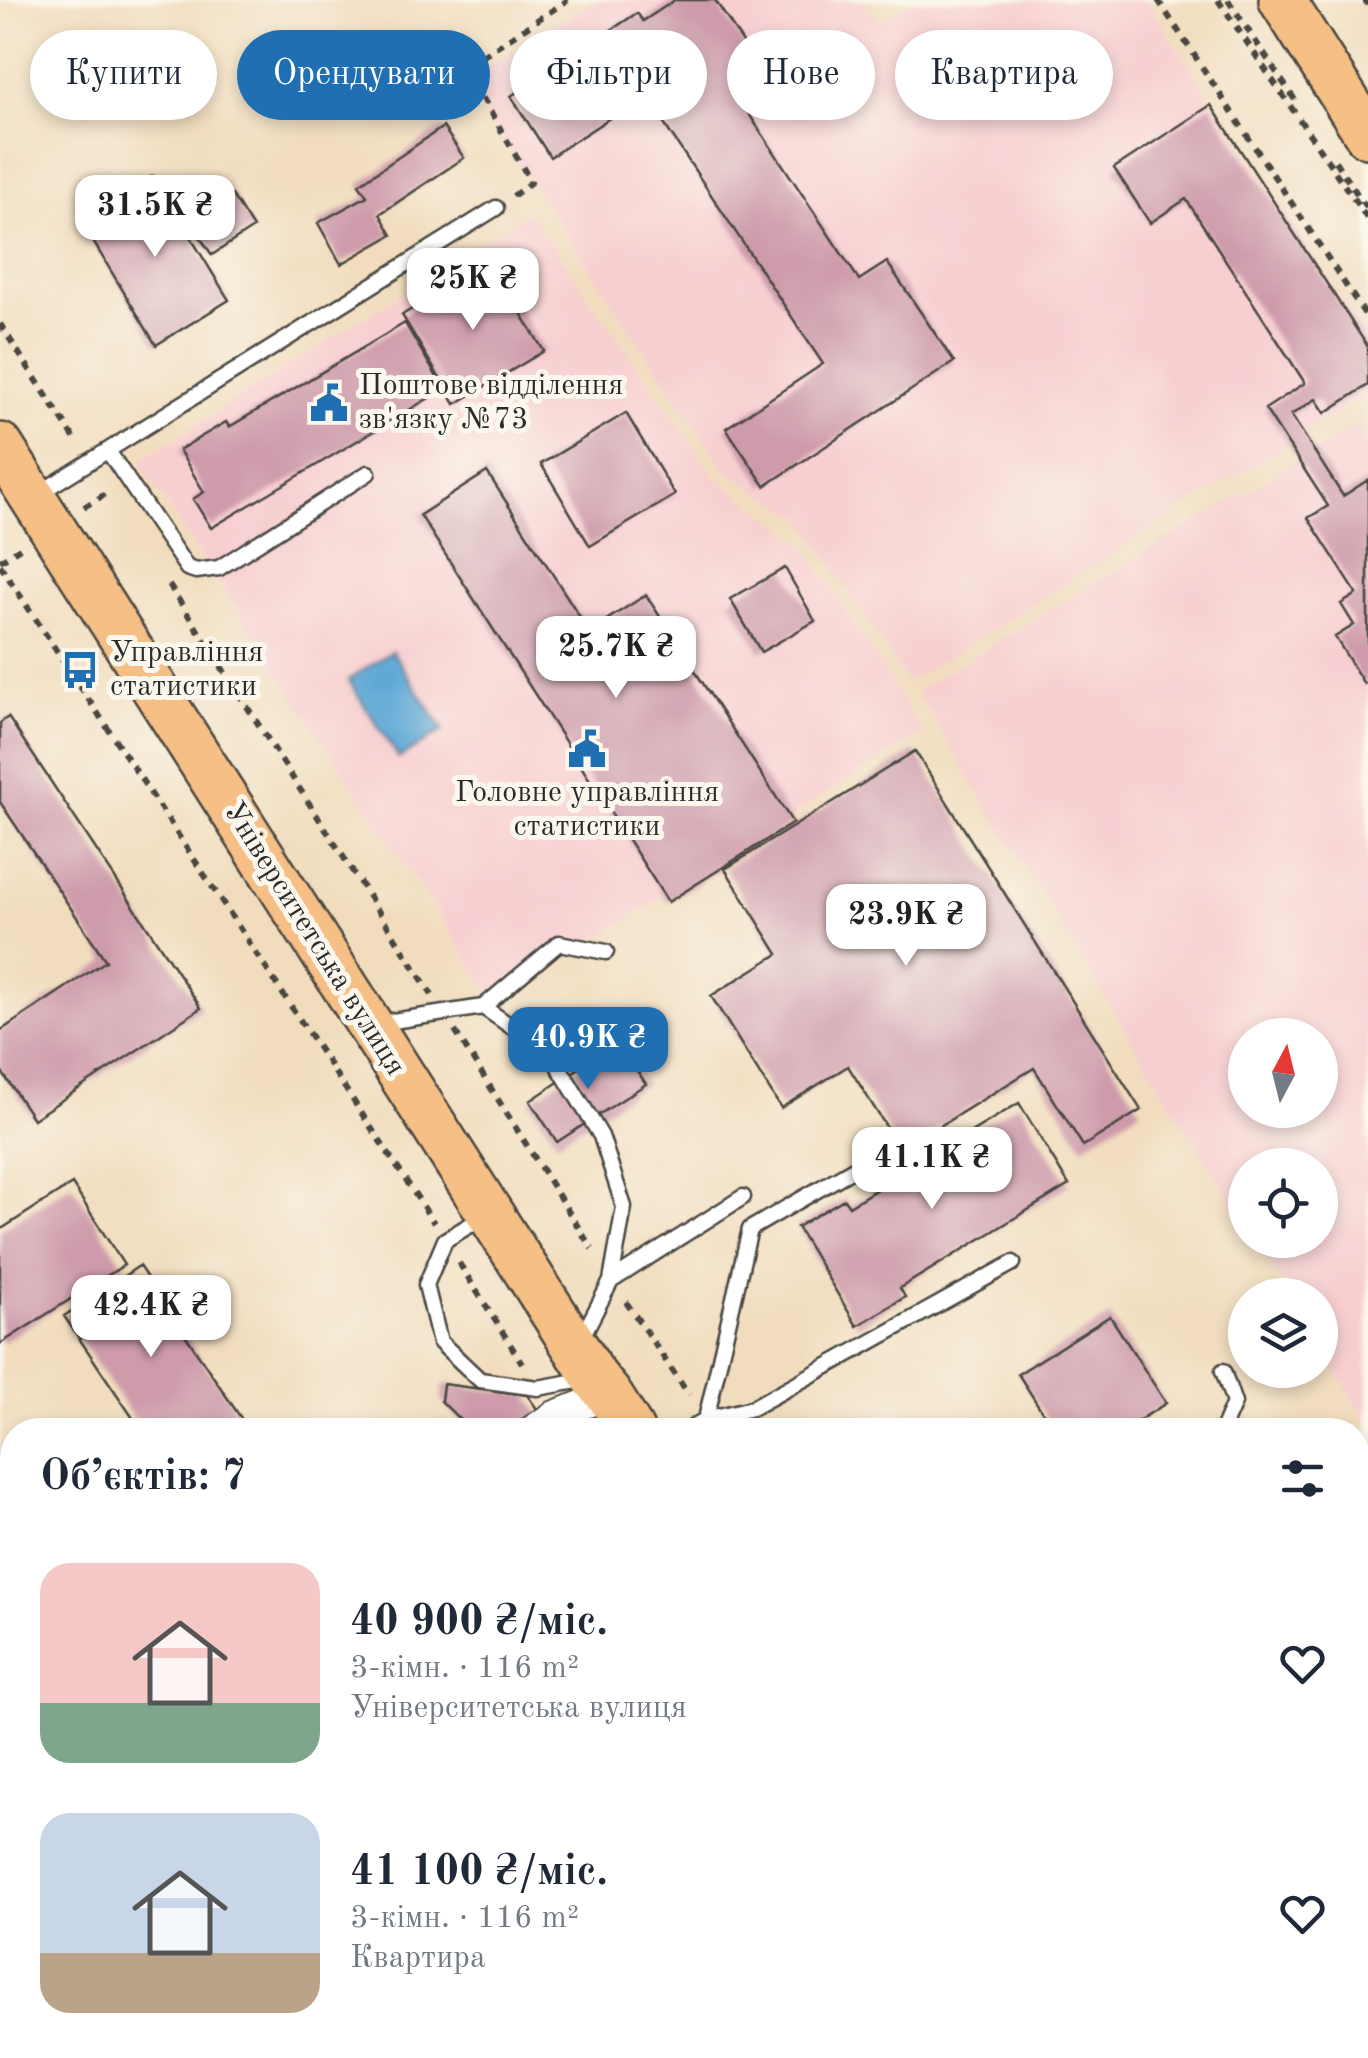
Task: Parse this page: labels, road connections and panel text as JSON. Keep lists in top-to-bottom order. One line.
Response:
{"streets":{"main road":["Університетська вулиця"]},"places":{"public building":["Поштове відділення зв'язку №73","Головне управління статистики"],"bus stop":["Управління статистики"]},"north":"top","page":{"chip":["Купити","Орендувати","Фільтри","Нове","Квартира"],"price":["31.5K ₴","25K ₴","25.7K ₴","23.9K ₴","40.9K ₴","41.1K ₴","42.4K ₴"],"heading":"Об’єктів: 7","list":[{"name":"40 900 ₴/міс.","note":"3-кімн. · 116 m² · Університетська вулиця"},{"name":"41 100 ₴/міс.","note":"3-кімн. · 116 m² · Квартира"}]}}
